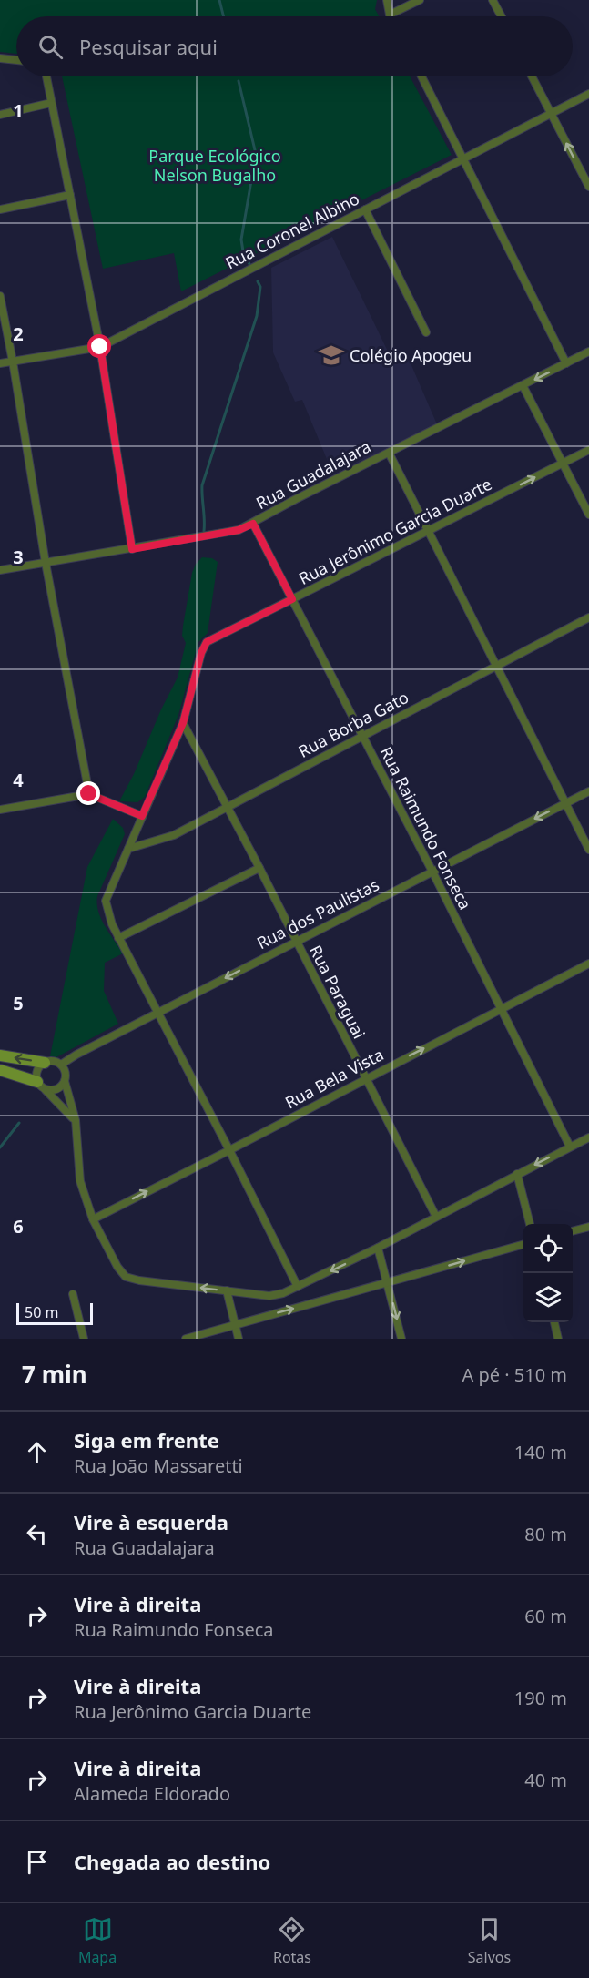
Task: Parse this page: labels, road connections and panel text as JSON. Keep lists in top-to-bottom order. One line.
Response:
{"streets":{"street":["Rua Coronel Albino","Rua Guadalajara","Rua Jerônimo Garcia Duarte","Rua Borba Gato","Rua Raimundo Fonseca","Rua dos Paulistas","Rua Paraguai","Rua Bela Vista"]},"crossings":[["Rua Guadalajara","Rua Raimundo Fonseca"],["Rua Jerônimo Garcia Duarte","Rua Borba Gato"],["Rua Jerônimo Garcia Duarte","Rua Raimundo Fonseca"],["Rua Jerônimo Garcia Duarte","Rua dos Paulistas"],["Rua Jerônimo Garcia Duarte","Rua Paraguai"],["Rua Jerônimo Garcia Duarte","Rua Bela Vista"],["Rua Borba Gato","Rua Raimundo Fonseca"],["Rua Borba Gato","Rua Paraguai"],["Rua Raimundo Fonseca","Rua dos Paulistas"],["Rua Raimundo Fonseca","Rua Bela Vista"],["Rua dos Paulistas","Rua Paraguai"],["Rua Paraguai","Rua Bela Vista"]],"one_way":["Rua dos Paulistas","Rua Bela Vista"],"parks":["Parque Ecológico Nelson Bugalho"],"places":{"school or university":["Colégio Apogeu"]},"scale_bar":"50 m","page":{"search":"Pesquisar aqui","scale":"50 m","heading":["7 min","A pé · 510 m"],"list":[["Siga em frente","Rua João Massaretti","140 m"],["Vire à esquerda","Rua Guadalajara","80 m"],["Vire à direita","Rua Raimundo Fonseca","60 m"],["Vire à direita","Rua Jerônimo Garcia Duarte","190 m"],["Vire à direita","Alameda Eldorado","40 m"],"Chegada ao destino"],"nav":["Mapa","Rotas","Salvos"]},"grid":{"rows":["1","2","3","4","5","6"]}}
